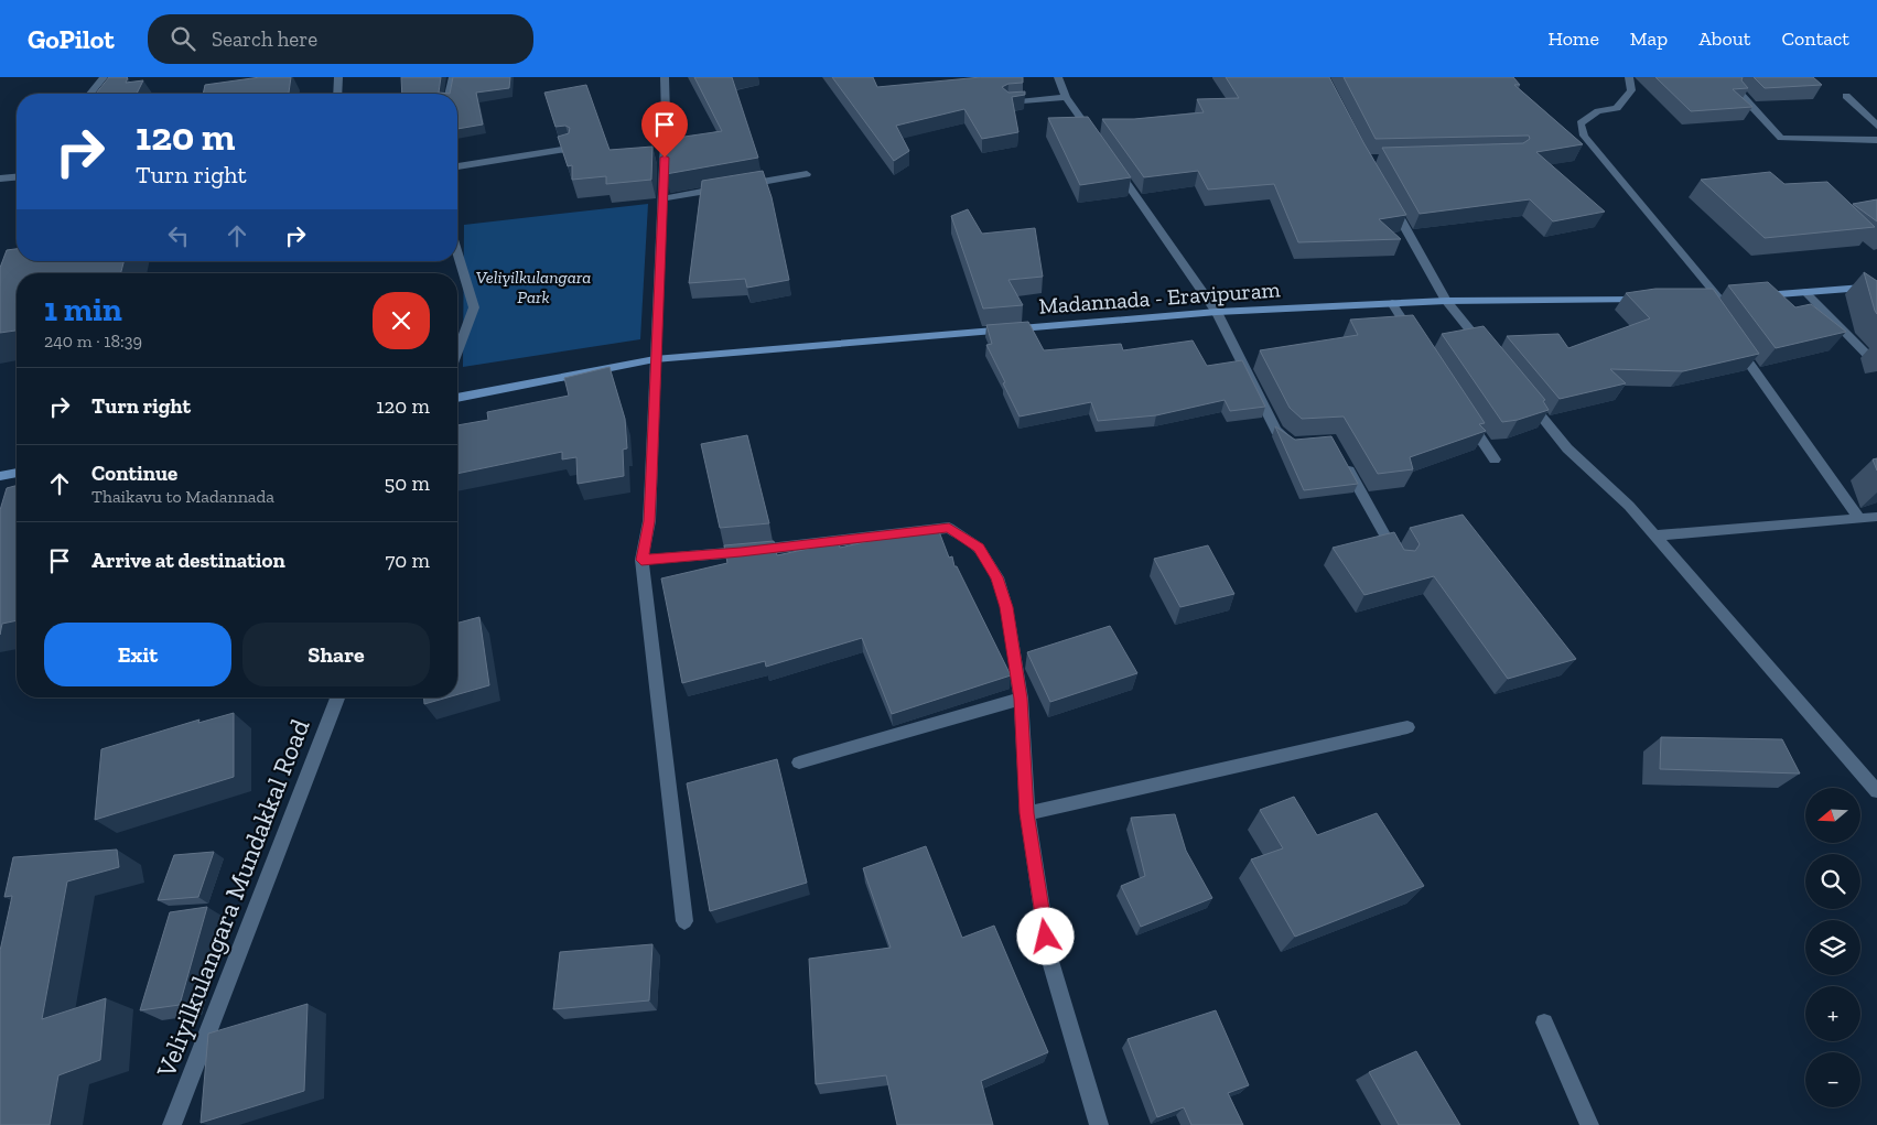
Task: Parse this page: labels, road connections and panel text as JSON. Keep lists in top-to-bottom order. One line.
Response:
{"streets":{"main road":["Madannada - Eravipuram"],"street":["Veliyilkulangara Mundakkal Road"]},"parks":["Veliyilkulangara Park"],"north":"left","page":{"header":"GoPilot","search":"Search here","nav":["Home","Map","About","Contact"],"turn":["120 m","Turn right"],"heading":["1 min","240 m · 18:39"],"list":[{"name":"Turn right","value":"120 m"},{"name":"Continue","note":"Thaikavu to Madannada","value":"50 m"},{"name":"Arrive at destination","value":"70 m"}],"buttons":["Exit","Share"],"map_buttons":["+","−"]}}
